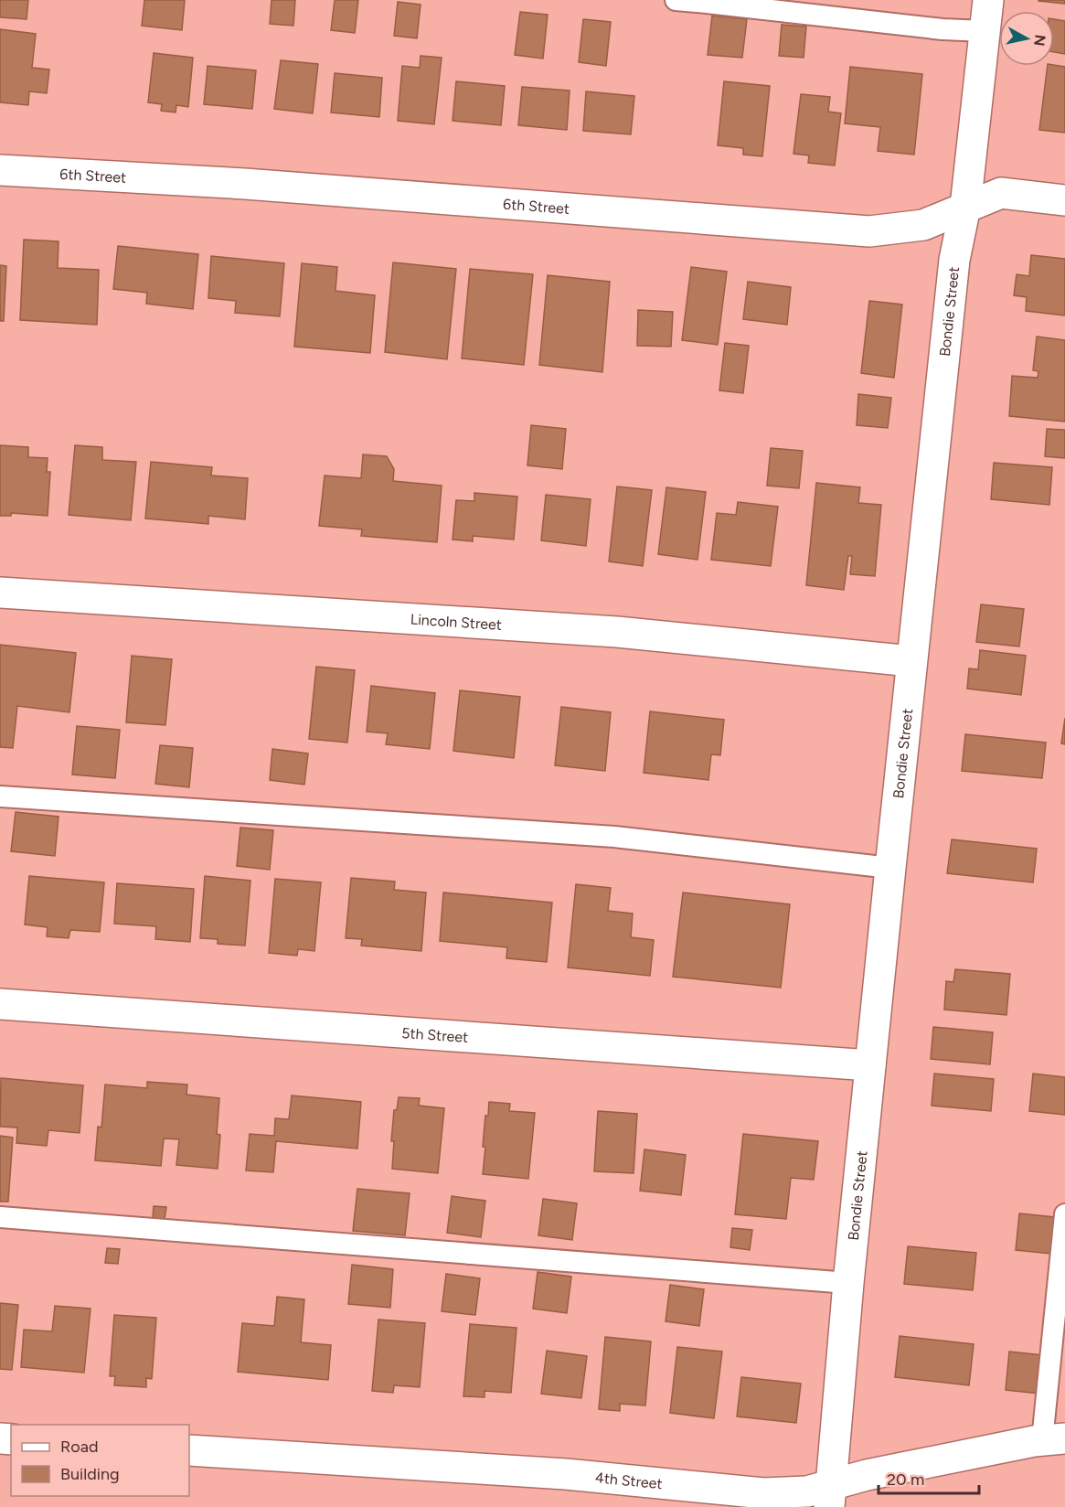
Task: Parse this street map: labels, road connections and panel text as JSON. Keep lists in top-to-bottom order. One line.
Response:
{"streets":{"street":["6th Street","Bondie Street","Lincoln Street","5th Street","4th Street"]},"crossings":[["6th Street","Bondie Street"],["Bondie Street","Lincoln Street"],["Bondie Street","5th Street"],["Bondie Street","4th Street"]],"legend":["Road","Building"],"scale_bar":"20 m","north":"right"}
